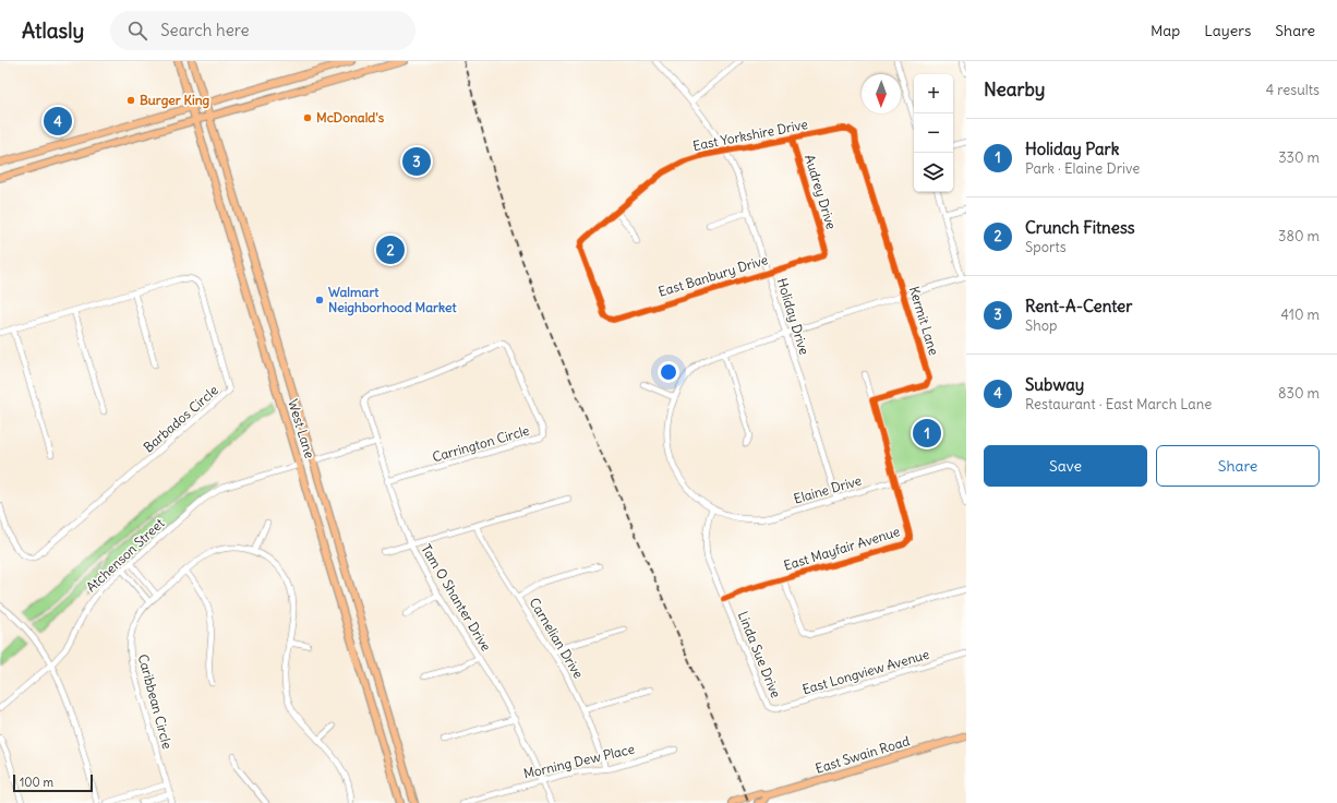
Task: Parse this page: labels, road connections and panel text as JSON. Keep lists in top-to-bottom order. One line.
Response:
{"streets":{"main road":["West Lane","East Swain Road"],"street":["East Yorkshire Drive","Audrey Drive","East Banbury Drive","Holiday Drive","Kermit Lane","Barbados Circle","Carrington Circle","Elaine Drive","East Mayfair Avenue","Atchenson Street","Tam O Shanter Drive","Carnelian Drive","Linda Sue Drive","East Longview Avenue","Caribbean Circle","Morning Dew Place"]},"crossings":[["East Yorkshire Drive","Audrey Drive"],["East Yorkshire Drive","East Banbury Drive"],["East Yorkshire Drive","Holiday Drive"],["East Yorkshire Drive","Kermit Lane"],["Audrey Drive","East Banbury Drive"],["East Banbury Drive","Holiday Drive"],["Holiday Drive","Elaine Drive"],["Kermit Lane","Elaine Drive"],["West Lane","Atchenson Street"],["Carrington Circle","Tam O Shanter Drive"],["Elaine Drive","East Mayfair Avenue"],["Elaine Drive","Linda Sue Drive"],["East Mayfair Avenue","Linda Sue Drive"],["Tam O Shanter Drive","Morning Dew Place"],["Carnelian Drive","Morning Dew Place"],["Linda Sue Drive","East Longview Avenue"]],"places":["Burger King","McDonald's","Walmart Neighborhood Market"],"scale_bar":"100 m","north":"bottom","page":{"header":"Atlasly","search":"Search here","nav":["Map","Layers","Share"],"heading":["Nearby","4 results"],"map_buttons":["+","−"],"pins":["4","3","2","1"],"list":[{"mark":"1","name":"Holiday Park","note":"Park · Elaine Drive","value":"330 m"},{"mark":"2","name":"Crunch Fitness","note":"Sports","value":"380 m"},{"mark":"3","name":"Rent-A-Center","note":"Shop","value":"410 m"},{"mark":"4","name":"Subway","note":"Restaurant · East March Lane","value":"830 m"}],"buttons":["Save","Share"],"scale":"100 m"}}
